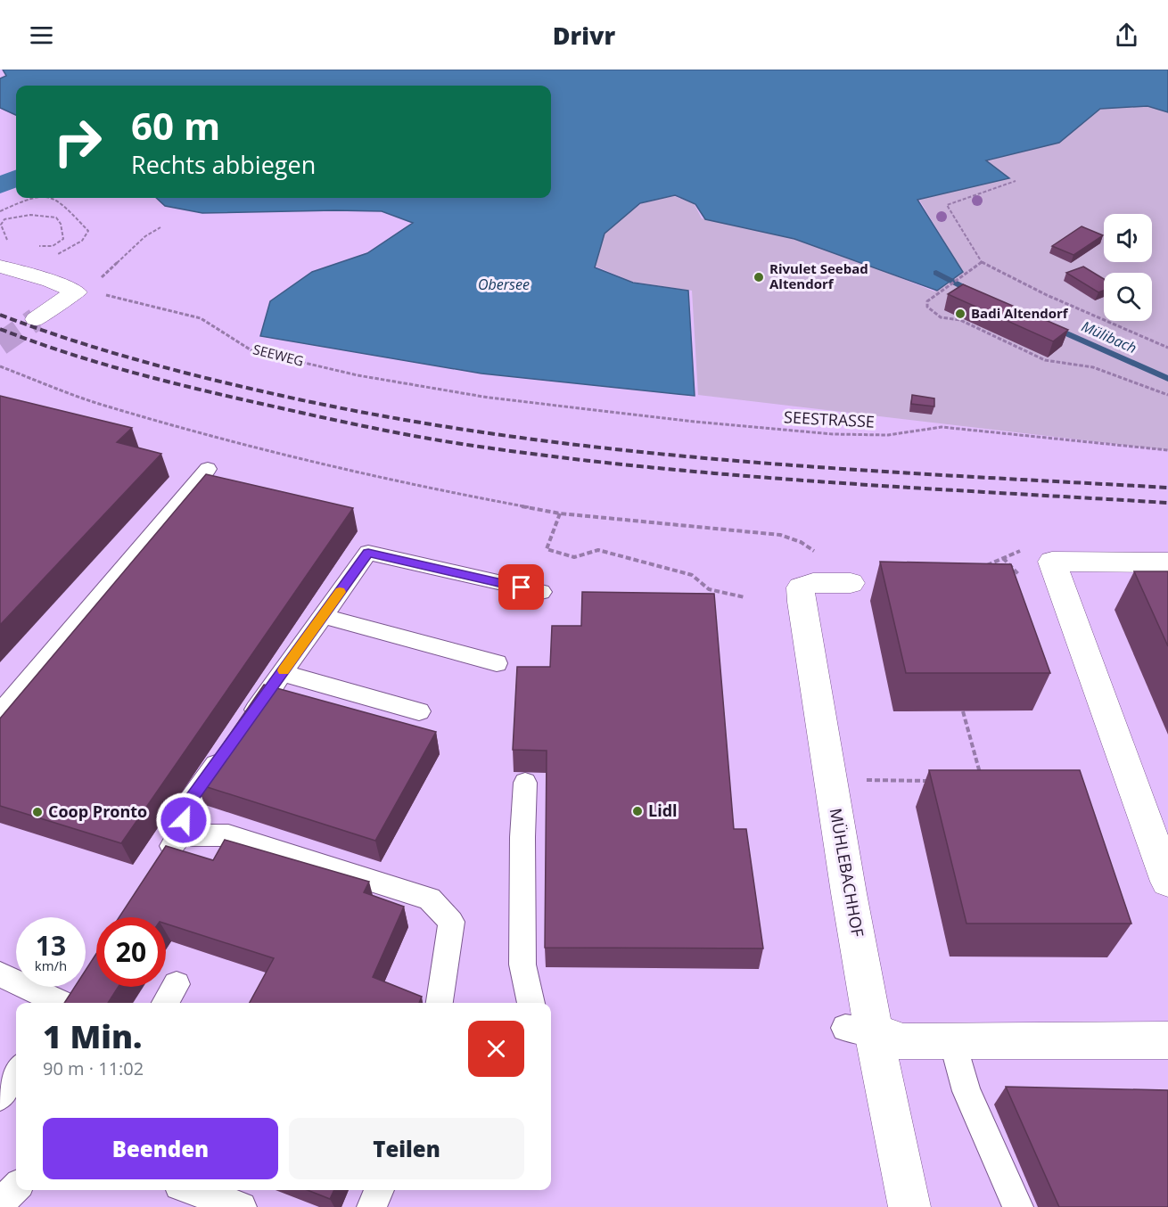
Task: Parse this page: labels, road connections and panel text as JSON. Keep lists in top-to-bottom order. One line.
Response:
{"streets":{"street":["MÜHLEBACHHOF"],"path":["SEEWEG","SEESTRASSE"]},"crossings":[["SEEWEG","SEESTRASSE"]],"water":["Obersee","Mülibach"],"places":["Rivulet Seebad Altendorf","Badi Altendorf","Lidl","Coop Pronto"],"page":{"header":"Drivr","turn":["60 m","Rechts abbiegen"],"speed":"13 km/h","limit":"20","heading":["1 Min.","90 m · 11:02"],"buttons":["Beenden","Teilen"]}}
